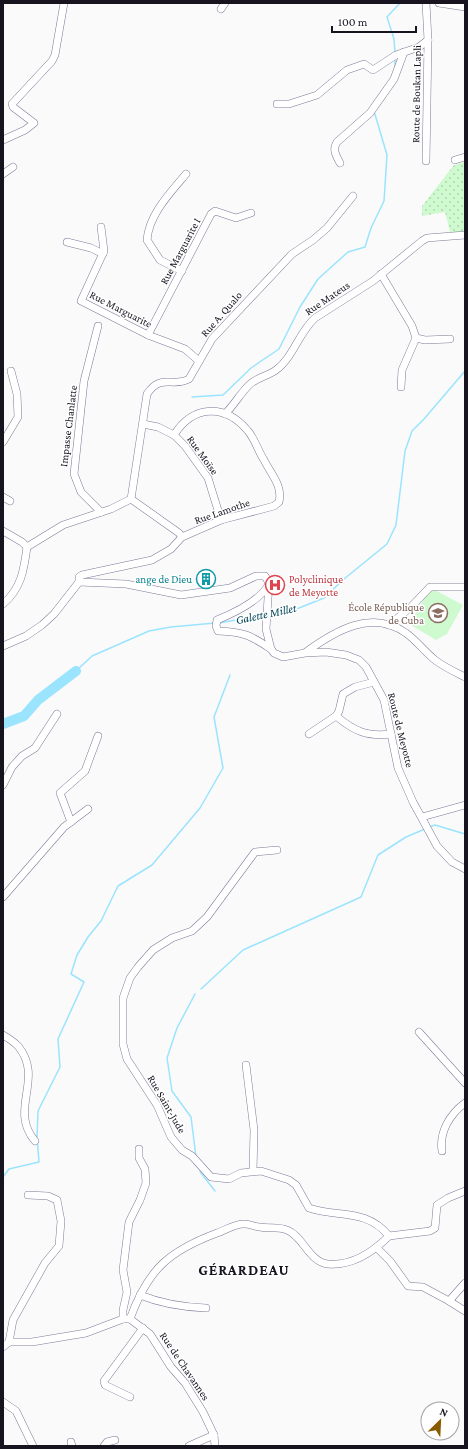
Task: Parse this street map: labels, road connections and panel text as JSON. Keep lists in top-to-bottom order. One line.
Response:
{"streets":{"street":["Route de Boukan Lapli","Rue Marguarite I","Rue Mateus","Rue Marguarite","Rue A. Qualo","Impasse Chanlatte","Rue Moïse","Rue Lamothe","Route de Meyotte","Rue Saint-Jude","Rue de Chavannes"]},"crossings":[["Rue Marguarite I","Rue Marguarite"],["Rue Mateus","Rue Lamothe"],["Rue Marguarite","Rue A. Qualo"],["Rue A. Qualo","Rue Moïse"],["Rue Moïse","Rue Lamothe"]],"districts":["GÉRARDEAU"],"water":["Galette Millet"],"places":{"building":["ange de Dieu"],"hospital":["Polyclinique de Meyotte"],"school or university":["École République de Cuba"]},"scale_bar":"100 m","north":"top right"}
